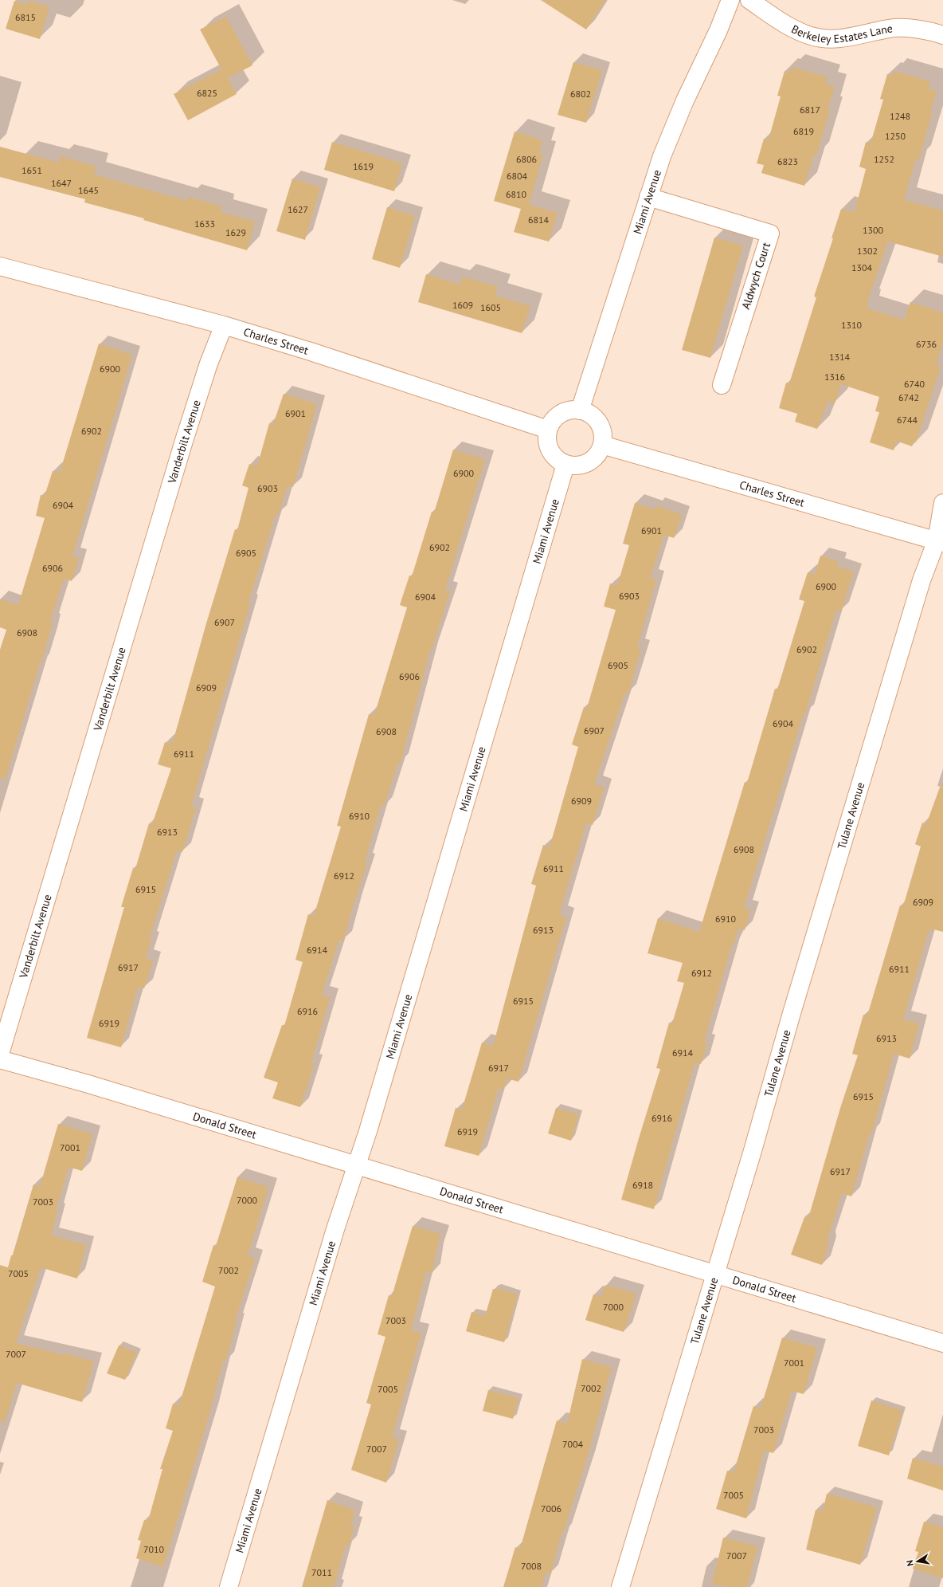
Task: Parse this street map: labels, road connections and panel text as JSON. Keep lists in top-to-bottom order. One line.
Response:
{"streets":{"street":["Berkeley Estates Lane","Miami Avenue","Aldwych Court","Charles Street","Vanderbilt Avenue","Tulane Avenue","Donald Street"]},"crossings":[["Miami Avenue","Aldwych Court"],["Miami Avenue","Charles Street"],["Miami Avenue","Donald Street"],["Charles Street","Vanderbilt Avenue"],["Charles Street","Tulane Avenue"],["Tulane Avenue","Donald Street"]],"house_numbers":["6815","6825","6802","6817","1248","6819","1250","6806","1252","6823","1619","1651","6804","1647","1645","6810","1627","6814","1633","1300","1629","1302","1304","1609","1605","1310","6736","1314","6900","1316","6740","6742","6901","6744","6902","6900","6903","6904","6901","6902","6905","6906","6900","6903","6904","6907","6908","6902","6905","6906","6909","6904","6907","6908","6911","6909","6910","6913","6908","6911","6912","6915","6909","6910","6913","6914","6917","6911","6912","6915","6916","6919","6913","6914","6917","6915","6916","6919","7001","6917","6918","7000","7003","7002","7005","7000","7003","7007","7001","7002","7005","7003","7004","7007","7005","7006","7010","7007","7008","7011"],"north":"left"}
